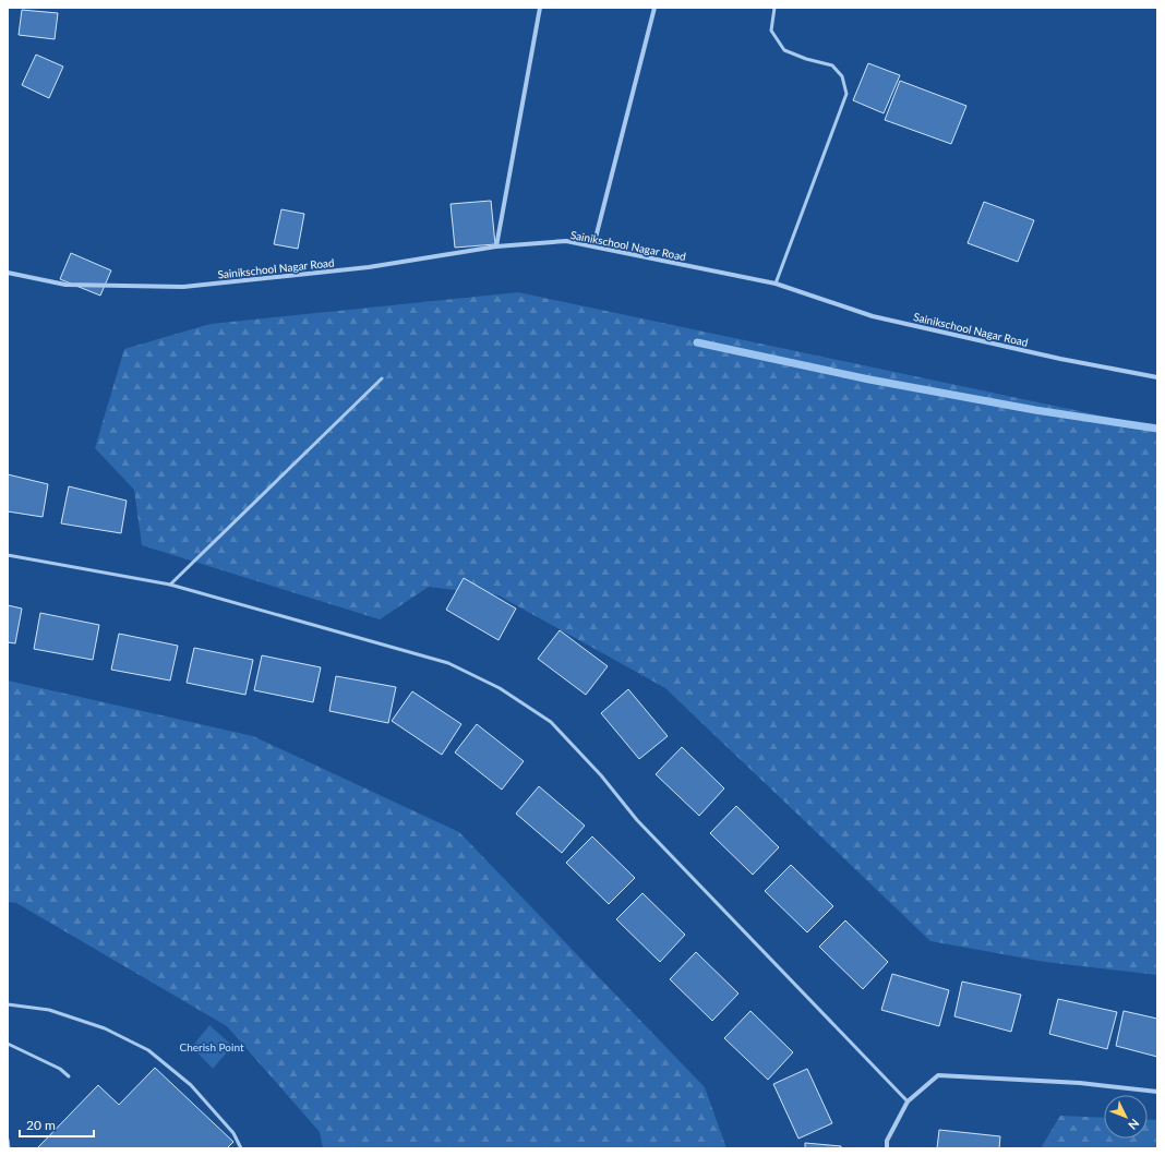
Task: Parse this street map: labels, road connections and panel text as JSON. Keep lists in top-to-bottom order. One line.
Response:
{"streets":{"street":["Sainikschool Nagar Road"]},"parks":["Cherish Point"],"scale_bar":"20 m","north":"bottom right"}
